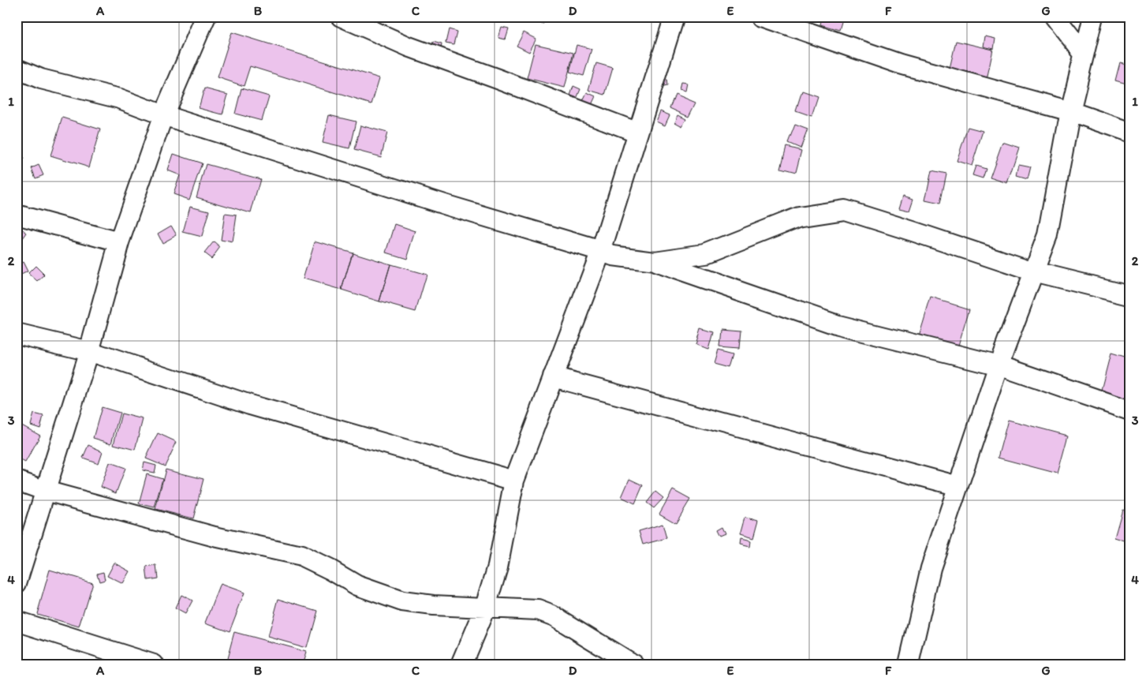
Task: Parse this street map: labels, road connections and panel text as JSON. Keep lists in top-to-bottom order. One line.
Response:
{"grid":{"columns":["A","B","C","D","E","F","G"],"rows":["1","2","3","4"]}}
